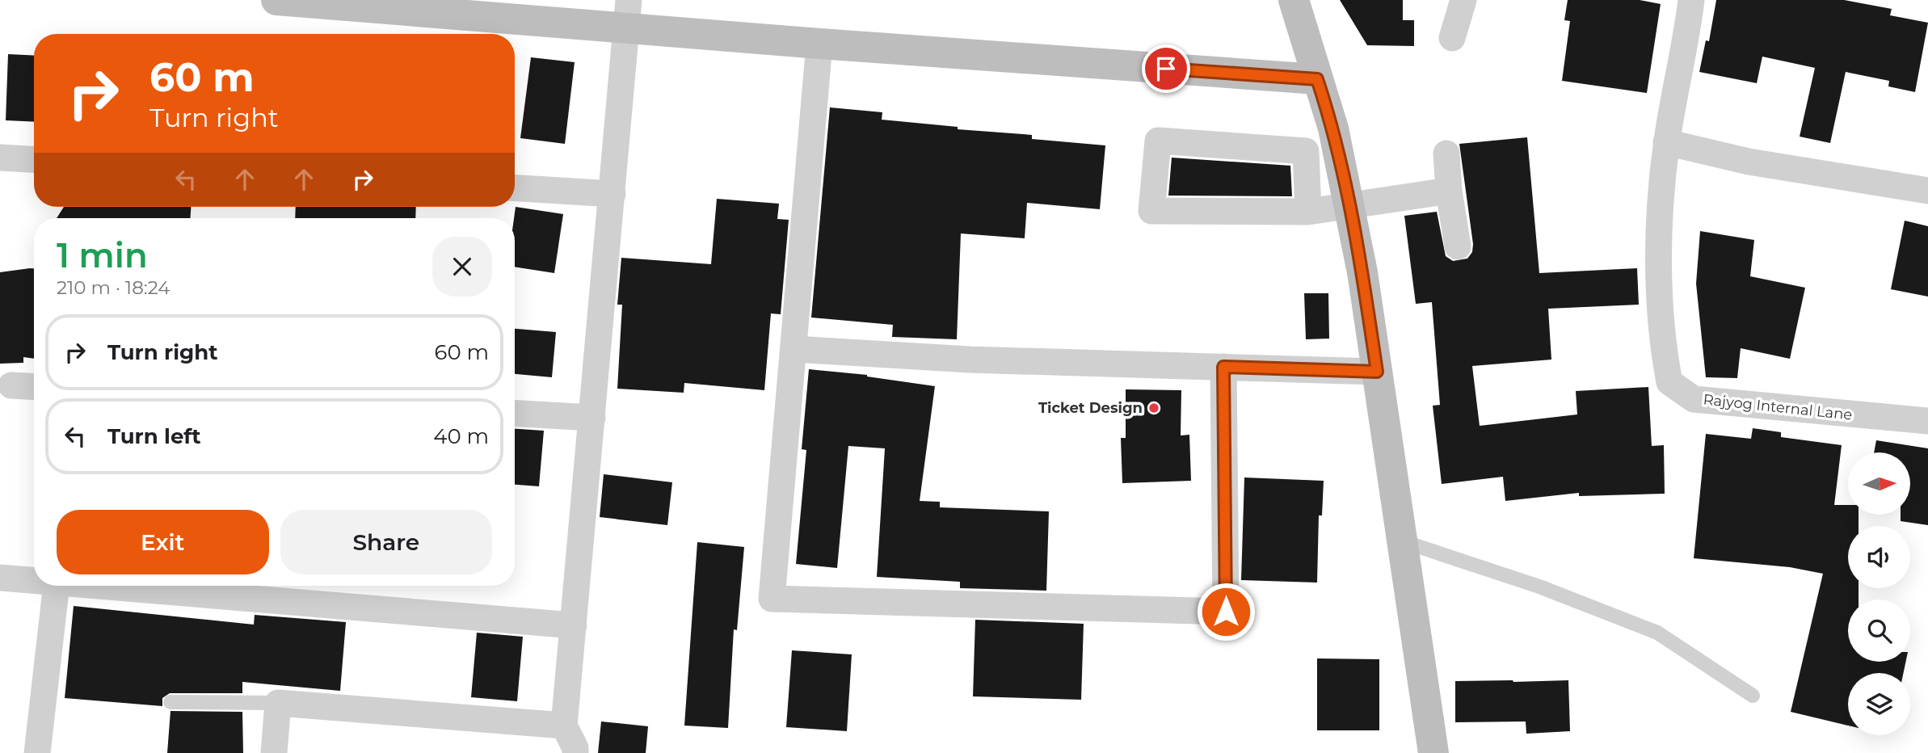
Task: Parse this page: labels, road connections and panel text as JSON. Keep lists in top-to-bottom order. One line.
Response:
{"streets":{"street":["Rajyog Internal Lane"]},"places":["Ticket Design"],"north":"right","page":{"turn":["60 m","Turn right"],"heading":["1 min","210 m · 18:24"],"list":[{"name":"Turn right","value":"60 m"},{"name":"Turn left","value":"40 m"}],"buttons":["Exit","Share"]}}
